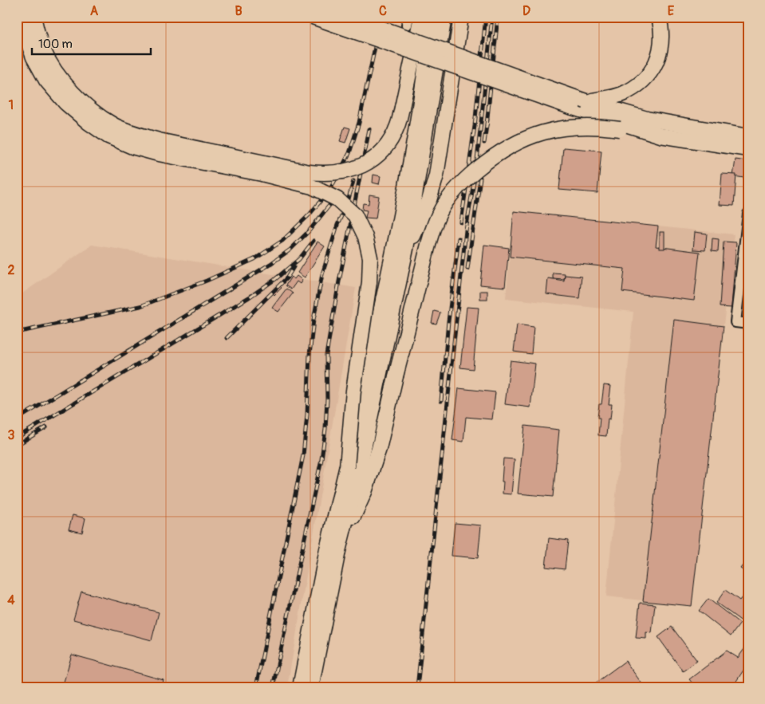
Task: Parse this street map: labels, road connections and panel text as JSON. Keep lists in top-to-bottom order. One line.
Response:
{"scale_bar":"100 m","grid":{"columns":["A","B","C","D","E"],"rows":["1","2","3","4"]}}
